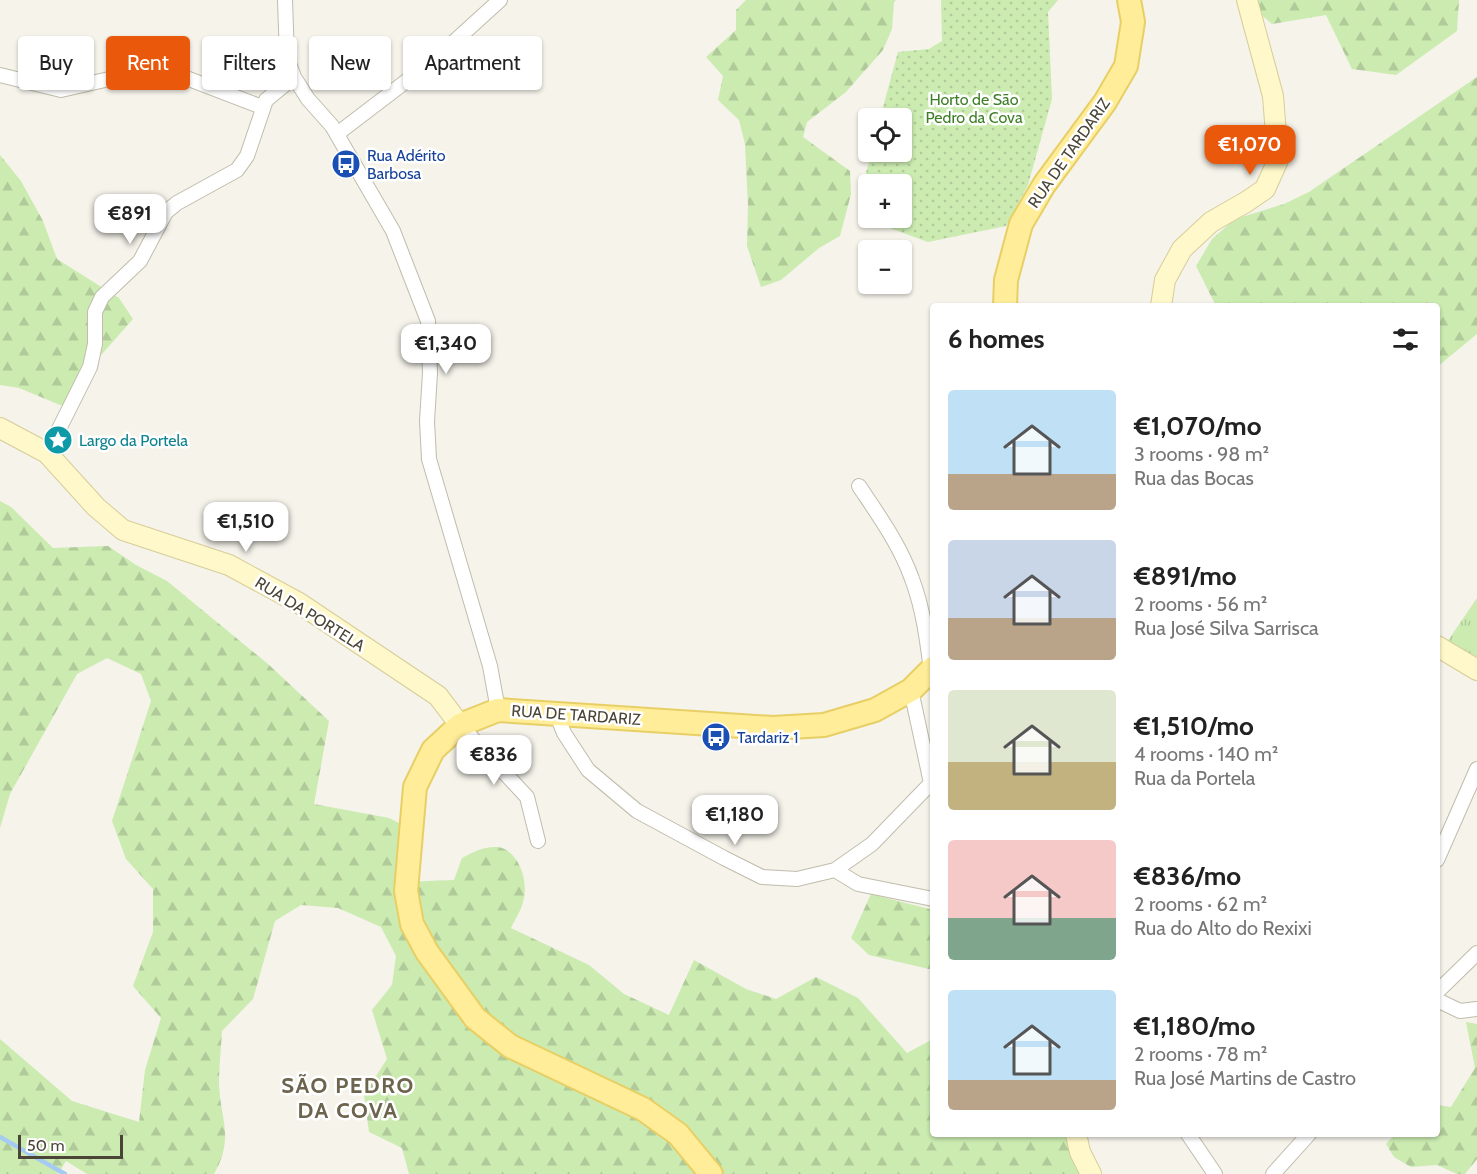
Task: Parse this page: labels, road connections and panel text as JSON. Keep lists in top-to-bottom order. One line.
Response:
{"streets":{"main road":["RUA DE TARDARIZ"],"street":["RUA DA PORTELA"]},"crossings":[["RUA DE TARDARIZ","RUA DA PORTELA"]],"districts":["SÃO PEDRO DA COVA"],"parks":["Horto de São Pedro da Cova"],"places":{"bus stop":["Rua Adérito Barbosa","Tardariz 1"],"place":["Largo da Portela"]},"scale_bar":"50 m","page":{"chip":["Buy","Rent","Filters","New","Apartment"],"map_buttons":["+","−"],"price":["€1,070","€891","€1,340","€1,510","€836","€1,180"],"heading":"6 homes","list":[{"name":"€1,070/mo","note":"3 rooms · 98 m² · Rua das Bocas"},{"name":"€891/mo","note":"2 rooms · 56 m² · Rua José Silva Sarrisca"},{"name":"€1,510/mo","note":"4 rooms · 140 m² · Rua da Portela"},{"name":"€836/mo","note":"2 rooms · 62 m² · Rua do Alto do Rexixi"},{"name":"€1,180/mo","note":"2 rooms · 78 m² · Rua José Martins de Castro"}],"scale":"50 m"}}
